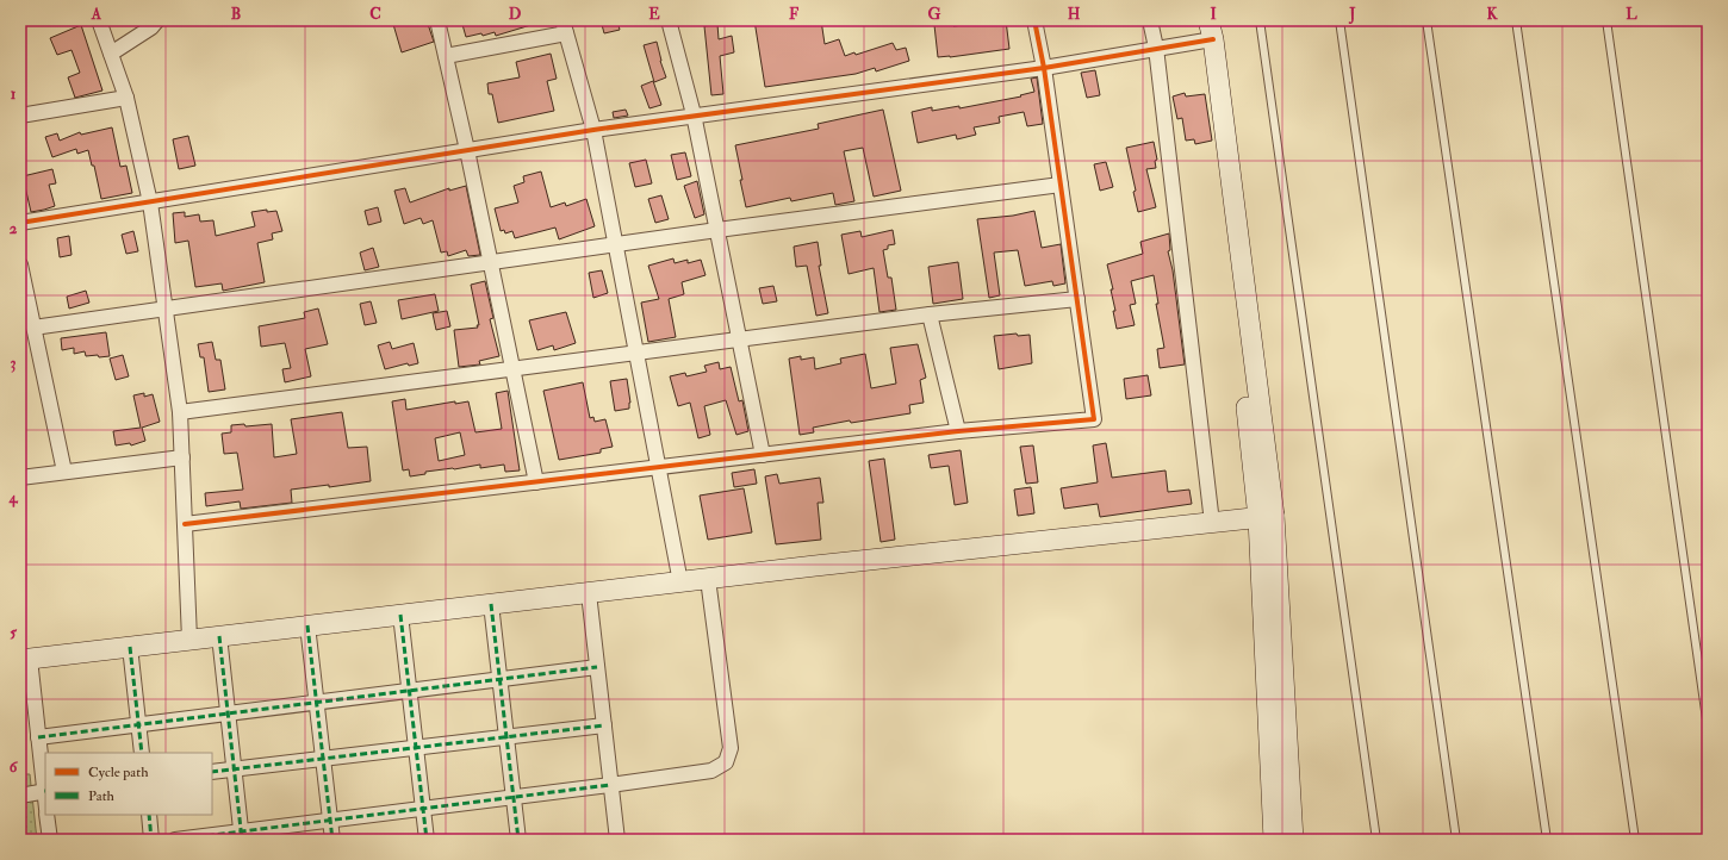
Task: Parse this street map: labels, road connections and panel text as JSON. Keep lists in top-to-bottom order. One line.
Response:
{"legend":["Cycle path","Path"],"grid":{"columns":["A","B","C","D","E","F","G","H","I","J","K","L"],"rows":["1","2","3","4","5","6"]}}
